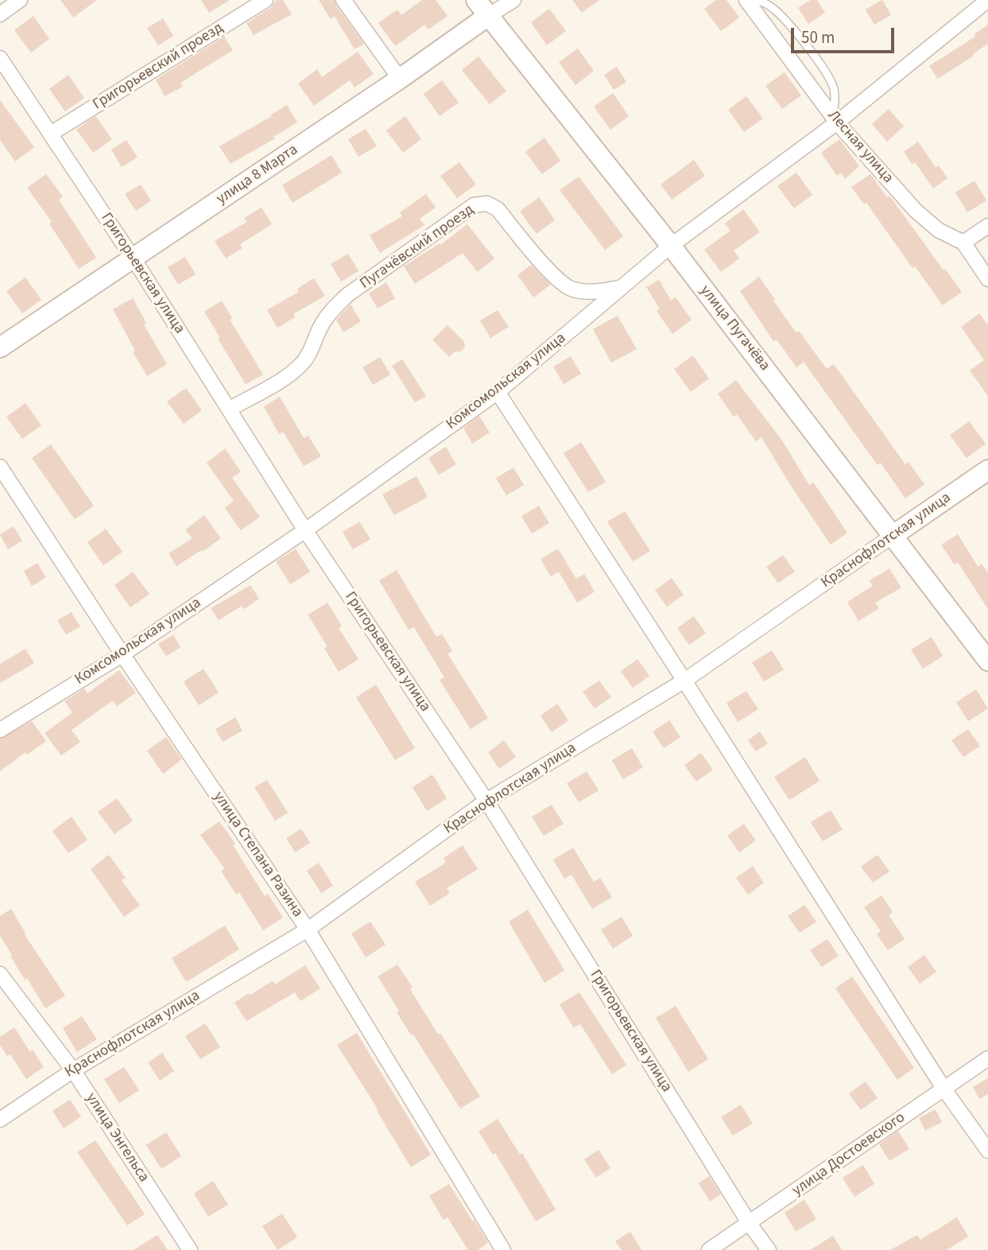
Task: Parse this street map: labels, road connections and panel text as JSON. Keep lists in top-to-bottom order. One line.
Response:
{"streets":{"main road":["улица 8 Марта","улица Пугачёва","Краснофлотская улица"],"street":["Григорьевский проезд","Лесная улица","Пугачёвский проезд","Григорьевская улица","Комсомольская улица","улица Степана Разина","улица Энгельса","улица Достоевского"]},"crossings":[["Григорьевский проезд","Григорьевская улица"],["Лесная улица","Комсомольская улица"],["улица 8 Марта","Григорьевская улица"],["улица 8 Марта","улица Пугачёва"],["Пугачёвский проезд","Григорьевская улица"],["Пугачёвский проезд","Комсомольская улица"],["Григорьевская улица","Комсомольская улица"],["Григорьевская улица","Краснофлотская улица"],["Григорьевская улица","улица Достоевского"],["улица Пугачёва","Комсомольская улица"],["улица Пугачёва","Краснофлотская улица"],["Комсомольская улица","улица Степана Разина"],["Краснофлотская улица","улица Степана Разина"],["Краснофлотская улица","улица Энгельса"]],"scale_bar":"50 m"}
